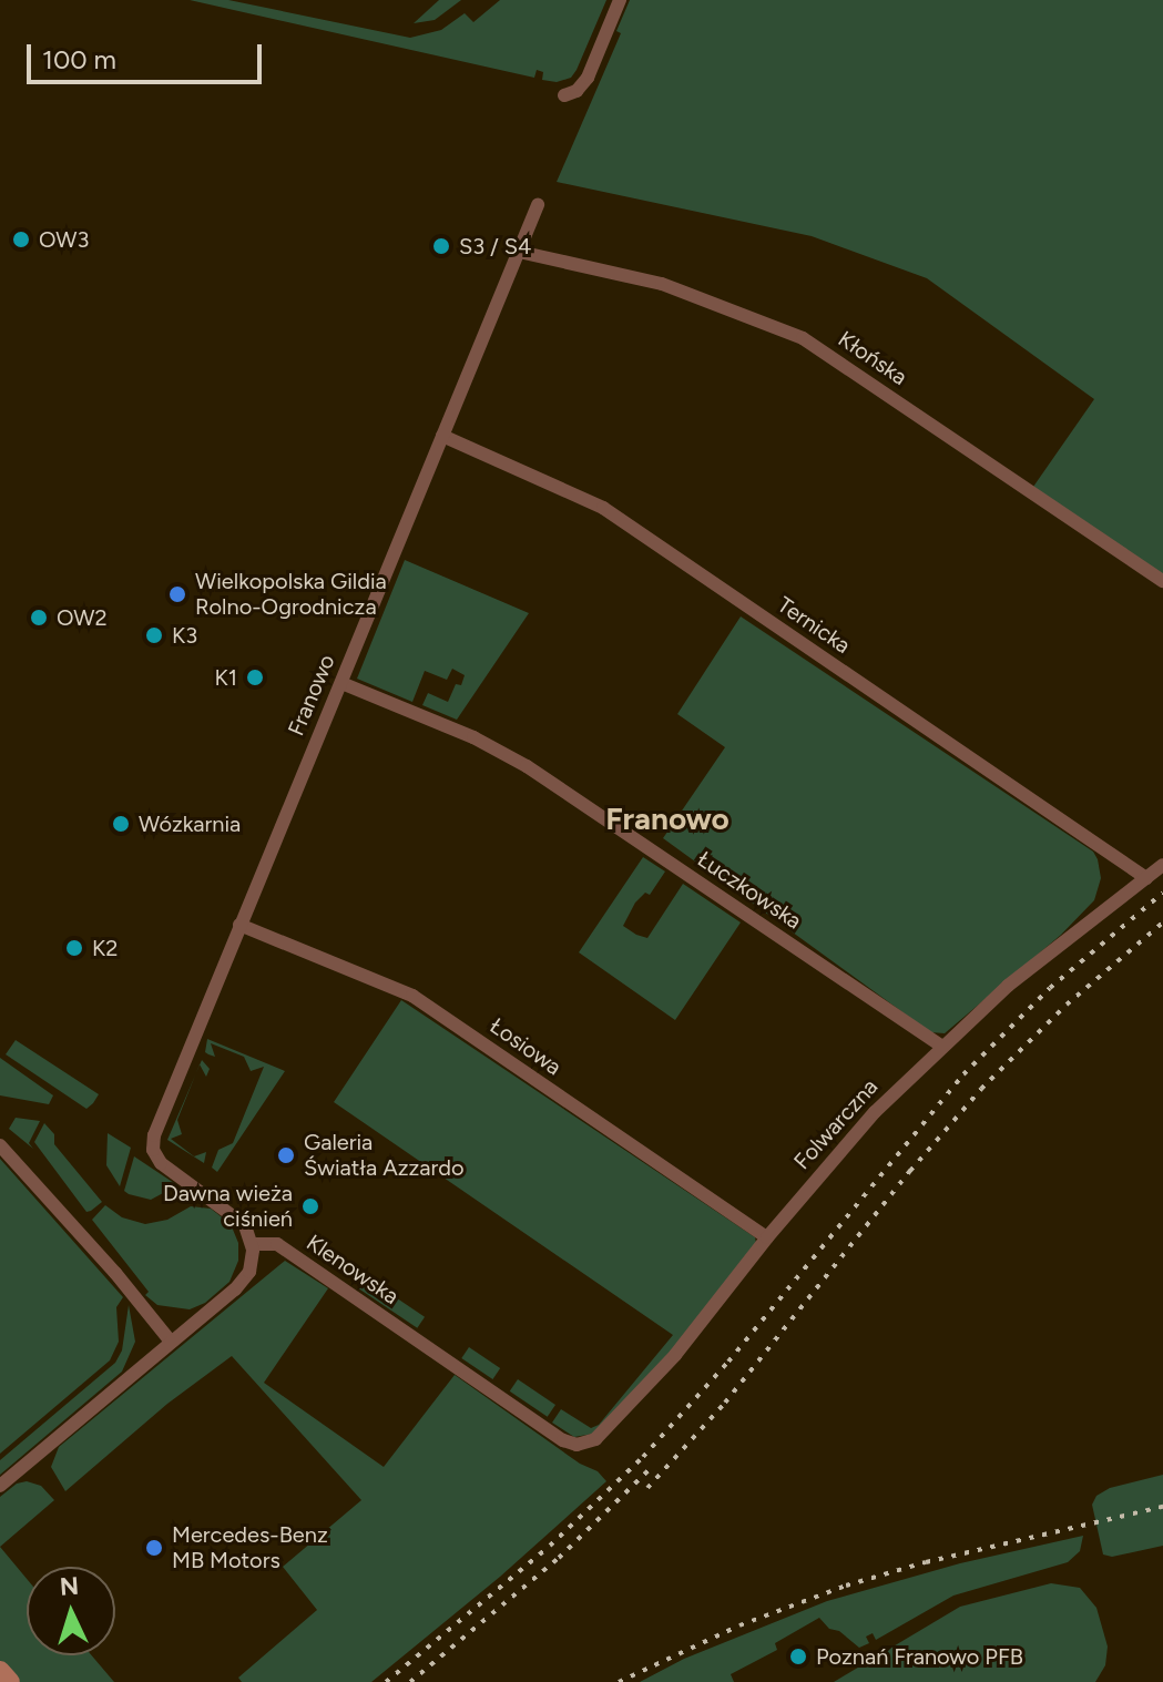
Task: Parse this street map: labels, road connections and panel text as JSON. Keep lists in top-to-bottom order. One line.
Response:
{"streets":{"street":["Kłońska","Ternicka","Franowo","Łuczkowska","Łosiowa","Folwarczna","Klenowska"]},"crossings":[["Kłońska","Franowo"],["Ternicka","Franowo"],["Ternicka","Folwarczna"],["Franowo","Łuczkowska"],["Franowo","Łosiowa"],["Franowo","Klenowska"],["Łuczkowska","Folwarczna"],["Łosiowa","Folwarczna"],["Folwarczna","Klenowska"]],"districts":["Franowo"],"places":["OW3","S3 / S4","Wielkopolska Gildia Rolno-Ogrodnicza","OW2","K3","K1","Wózkarnia","K2","Galeria Światła Azzardo","Dawna wieża ciśnień","Mercedes-Benz MB Motors","Poznań Franowo PFB"],"scale_bar":"100 m","north":"top"}
